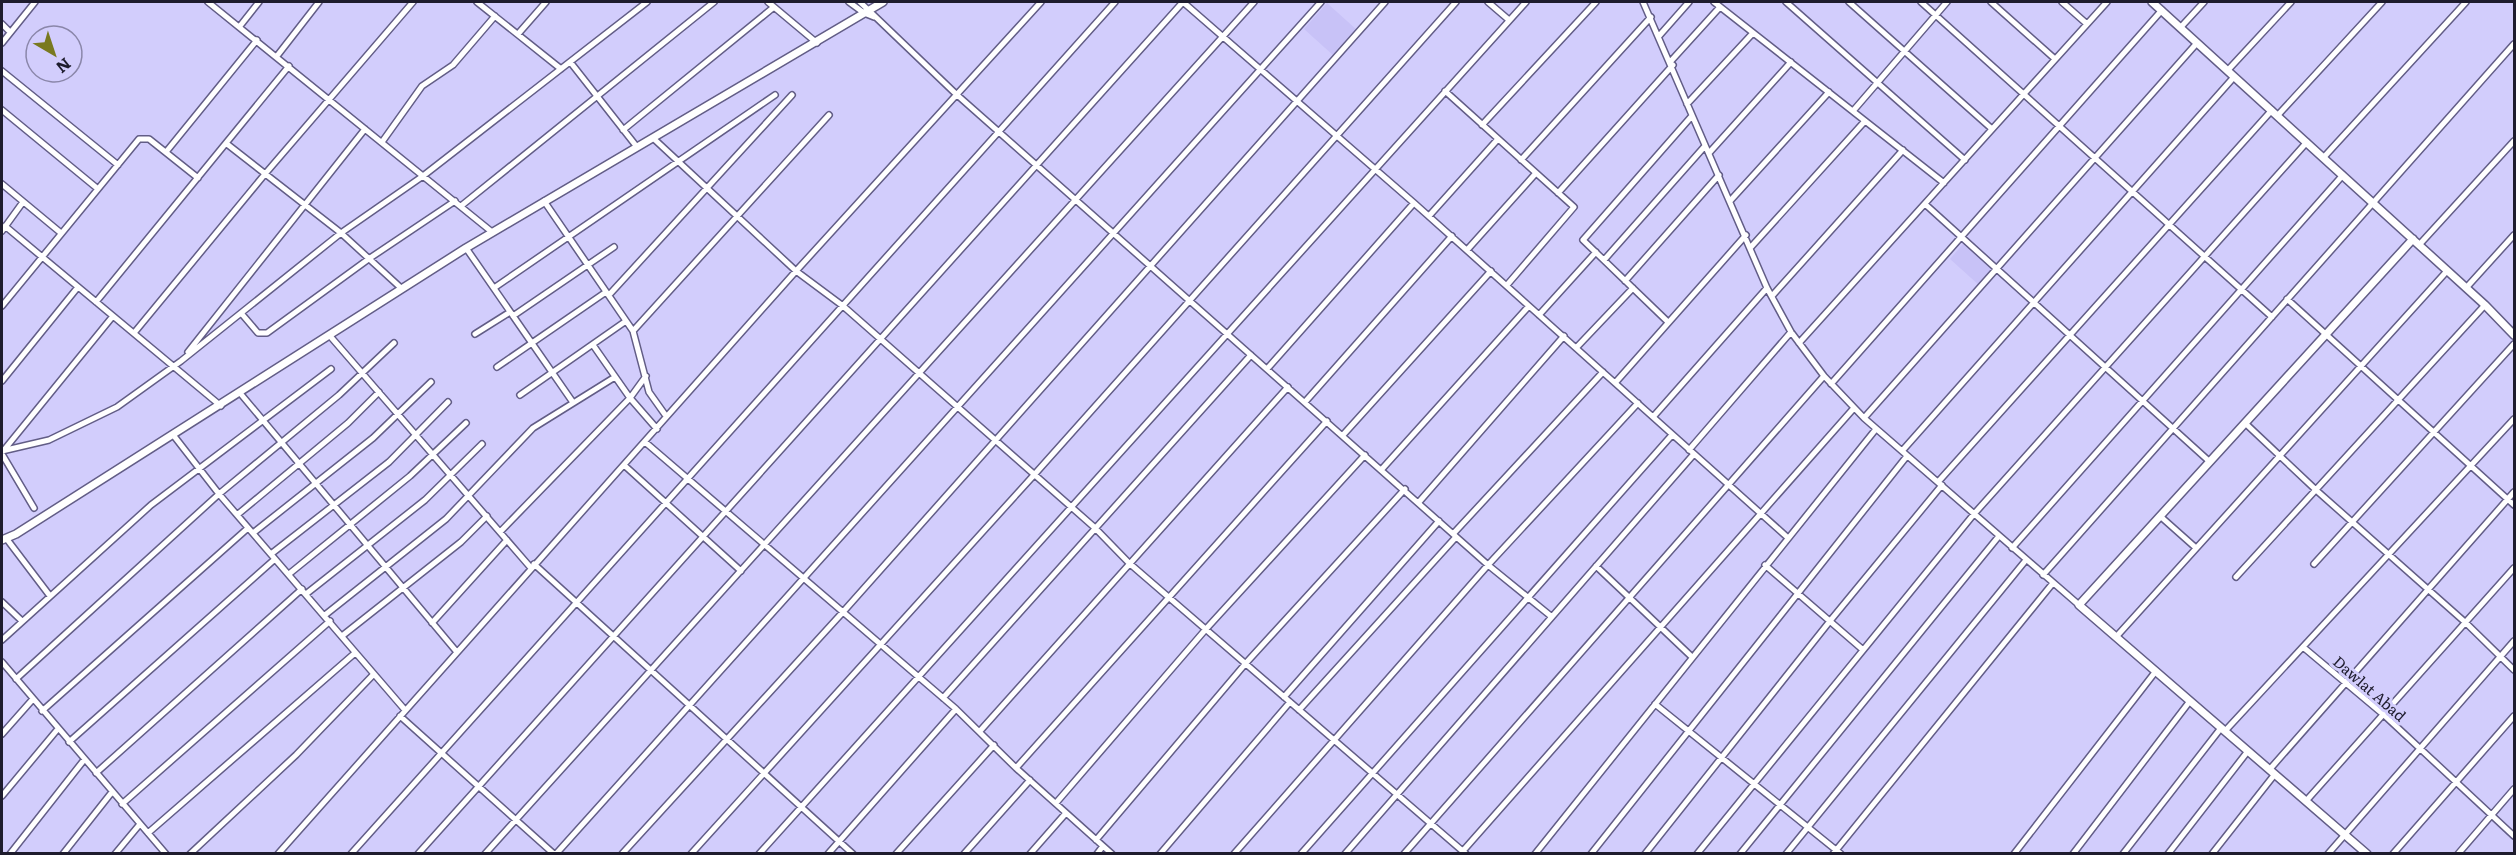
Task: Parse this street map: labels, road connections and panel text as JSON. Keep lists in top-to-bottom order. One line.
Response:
{"streets":{"street":["Dawlat Abad"]},"north":"bottom right"}
